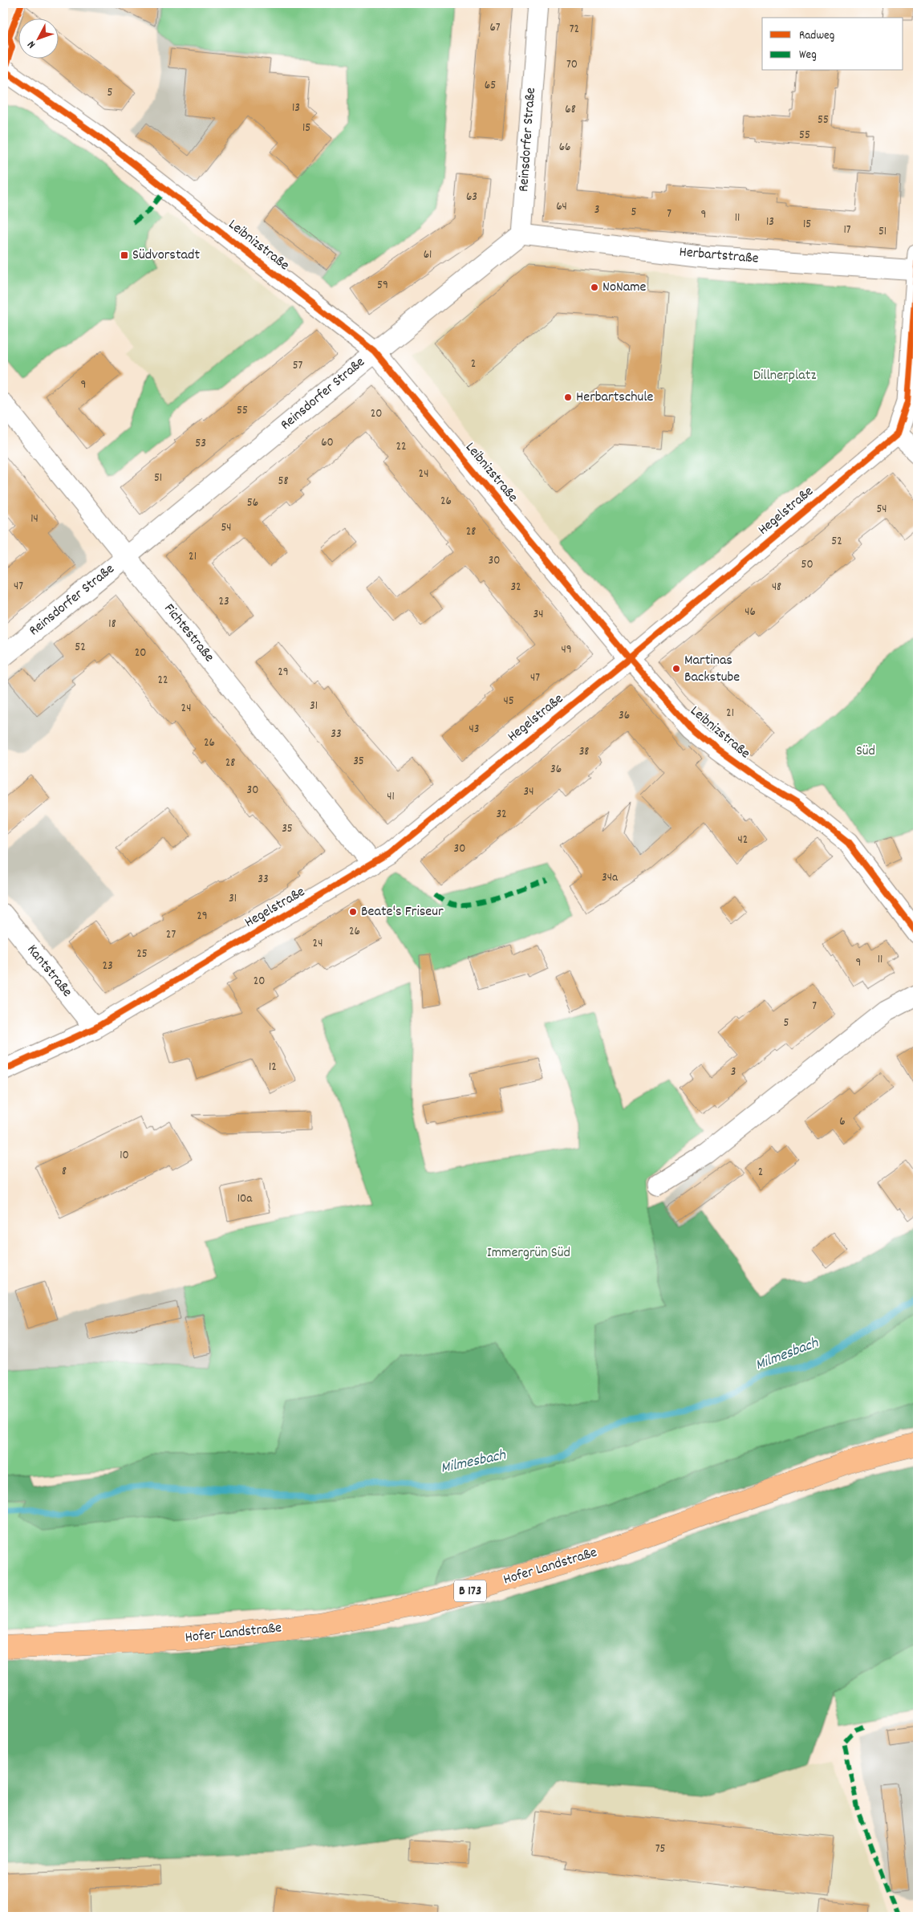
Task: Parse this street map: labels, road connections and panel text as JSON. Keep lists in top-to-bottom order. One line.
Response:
{"streets":{"main road":["Hofer Landstraße","B 173"],"street":["Reinsdorfer Straße","Leibnizstraße","Herbartstraße","Hegelstraße","Fichtestraße","Kantstraße"]},"crossings":[["Reinsdorfer Straße","Leibnizstraße"],["Reinsdorfer Straße","Herbartstraße"],["Reinsdorfer Straße","Fichtestraße"],["Leibnizstraße","Hegelstraße"],["Hegelstraße","Fichtestraße"],["Hegelstraße","Kantstraße"]],"water":["Milmesbach"],"parks":["Dillnerplatz","Süd","Immergrün Süd"],"places":{"transit":["Südvorstadt"],"other":["NoName","Herbartschule","Martinas Backstube","Beate's Friseur"]},"house_numbers":["67","72","70","65","5","13","68","55","15","55","66","63","64","3","5","7","9","11","13","15","17","51","61","59","2","57","9","55","20","60","53","22","24","51","58","26","56","54","14","54","28","52","21","30","50","47","32","48","23","46","34","18","52","49","20","29","47","22","45","31","24","21","36","43","33","26","38","35","28","36","30","34","41","32","35","42","30","34a","33","31","29","26","27","24","25","11","9","23","20","7","5","12","3","6","10","8","2","10a","75"],"legend":["Radweg","Weg"],"north":"bottom left"}
